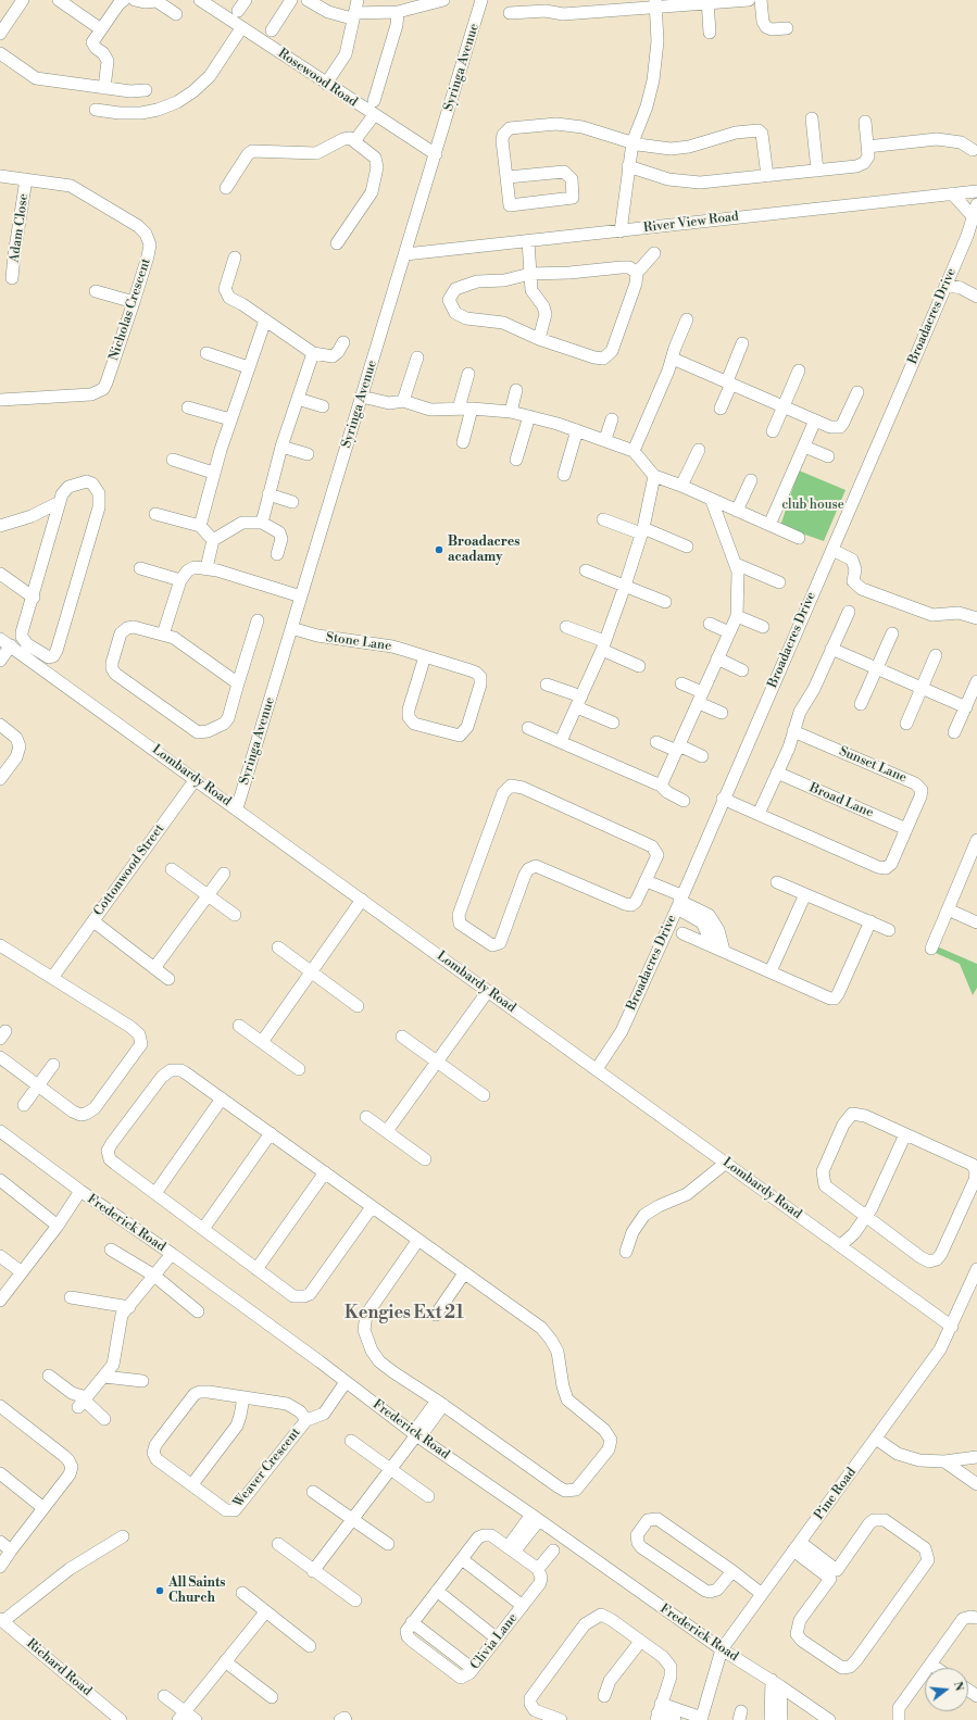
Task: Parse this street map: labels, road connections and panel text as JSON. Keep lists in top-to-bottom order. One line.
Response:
{"streets":{"street":["Syringa Avenue","Rosewood Road","River View Road","Adam Close","Nicholas Crescent","Broadacres Drive","Stone Lane","Sunset Lane","Lombardy Road","Broad Lane","Cottonwood Street","Frederick Road","Weaver Crescent","Pine Road","Clivia Lane","Richard Road"]},"crossings":[["Syringa Avenue","Rosewood Road"],["Syringa Avenue","River View Road"],["Syringa Avenue","Stone Lane"],["Syringa Avenue","Lombardy Road"],["Adam Close","Nicholas Crescent"],["Broadacres Drive","Sunset Lane"],["Broadacres Drive","Lombardy Road"],["Sunset Lane","Broad Lane"],["Lombardy Road","Cottonwood Street"],["Lombardy Road","Pine Road"],["Frederick Road","Weaver Crescent"],["Frederick Road","Pine Road"]],"districts":["Kengies Ext 21"],"parks":["club house"],"places":["Broadacres acadamy","All Saints Church"],"north":"right"}
